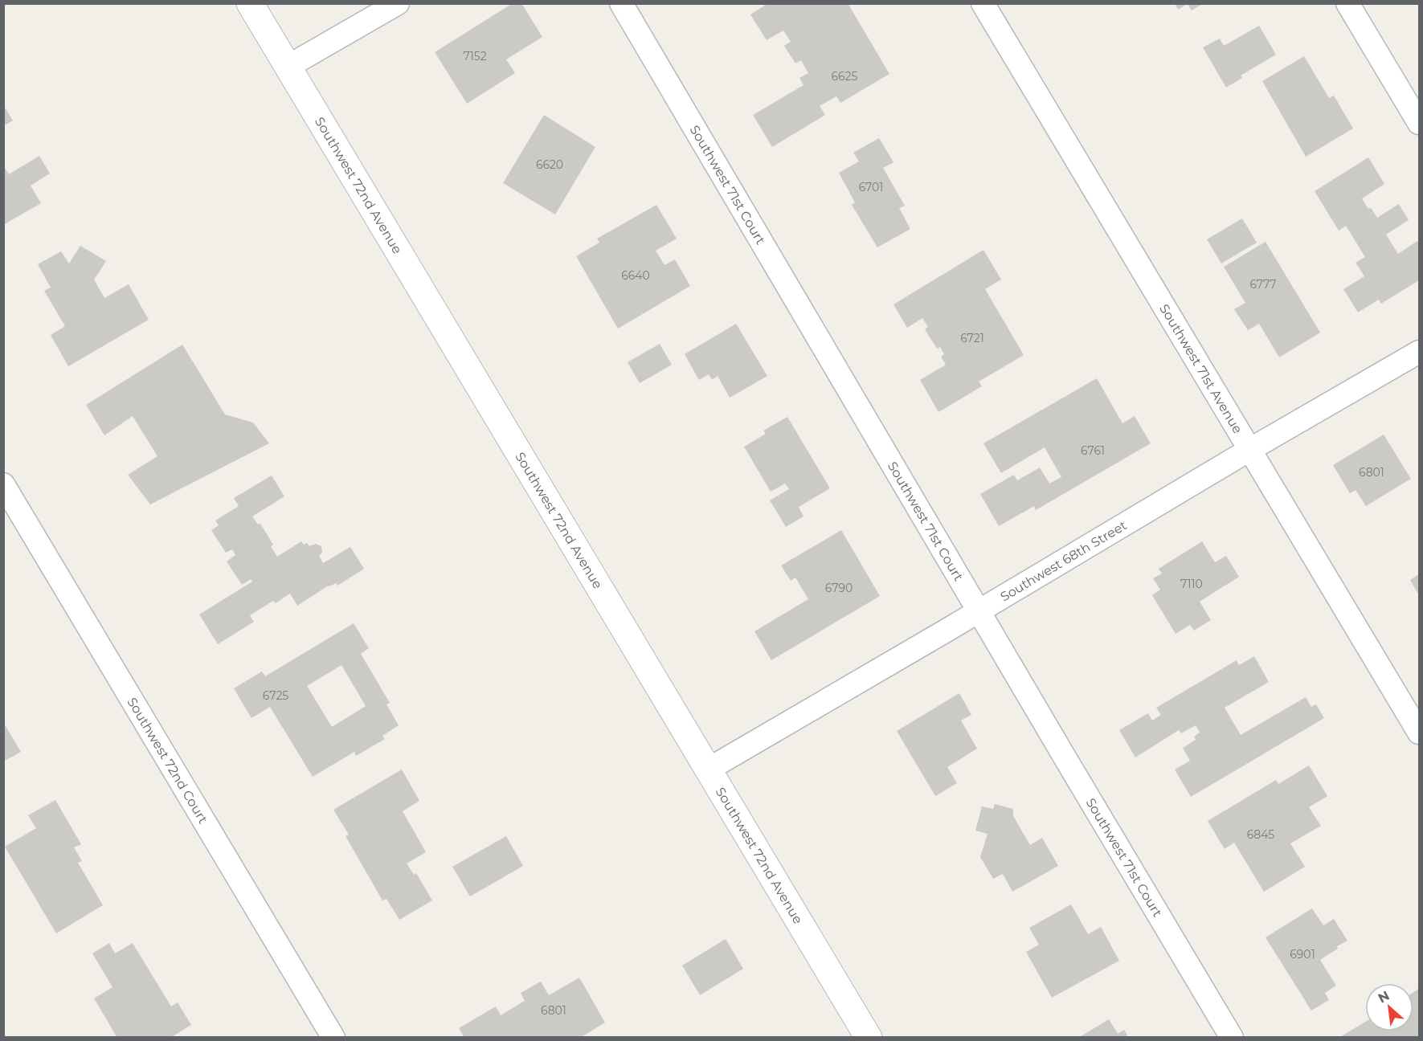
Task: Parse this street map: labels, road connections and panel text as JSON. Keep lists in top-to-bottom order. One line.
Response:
{"streets":{"street":["Southwest 71st Court","Southwest 72nd Avenue","Southwest 71st Avenue","Southwest 68th Street","Southwest 72nd Court"]},"crossings":[["Southwest 71st Court","Southwest 68th Street"],["Southwest 72nd Avenue","Southwest 68th Street"],["Southwest 71st Avenue","Southwest 68th Street"]],"house_numbers":["7152","6625","6620","6701","6640","6777","6721","6761","6801","7110","6790","6725","6845","6901","6801"],"north":"top left"}
